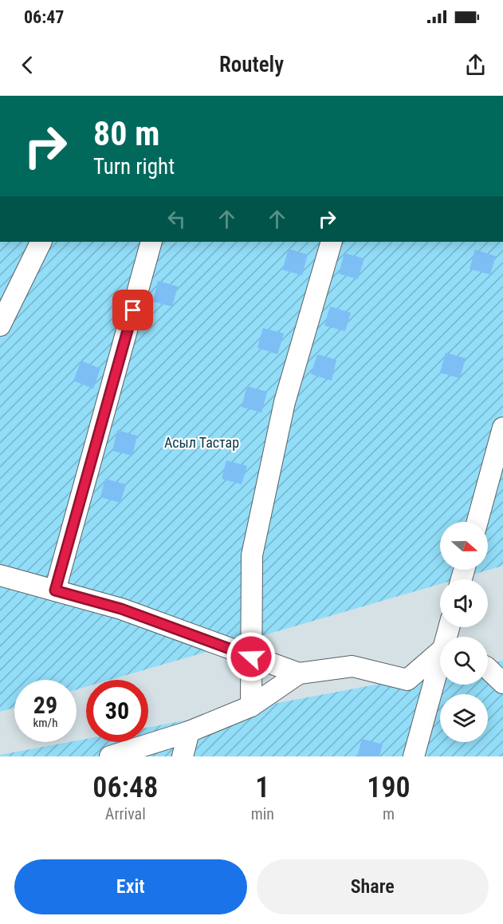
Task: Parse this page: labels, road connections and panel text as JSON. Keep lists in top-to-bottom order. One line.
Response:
{"parks":["Асыл Тастар"],"north":"right","page":{"status":"06:47","header":"Routely","turn":["80 m","Turn right"],"speed":"29 km/h","limit":"30","eta":["06:48","Arrival","1","min","190","m"],"buttons":["Exit","Share"]}}
